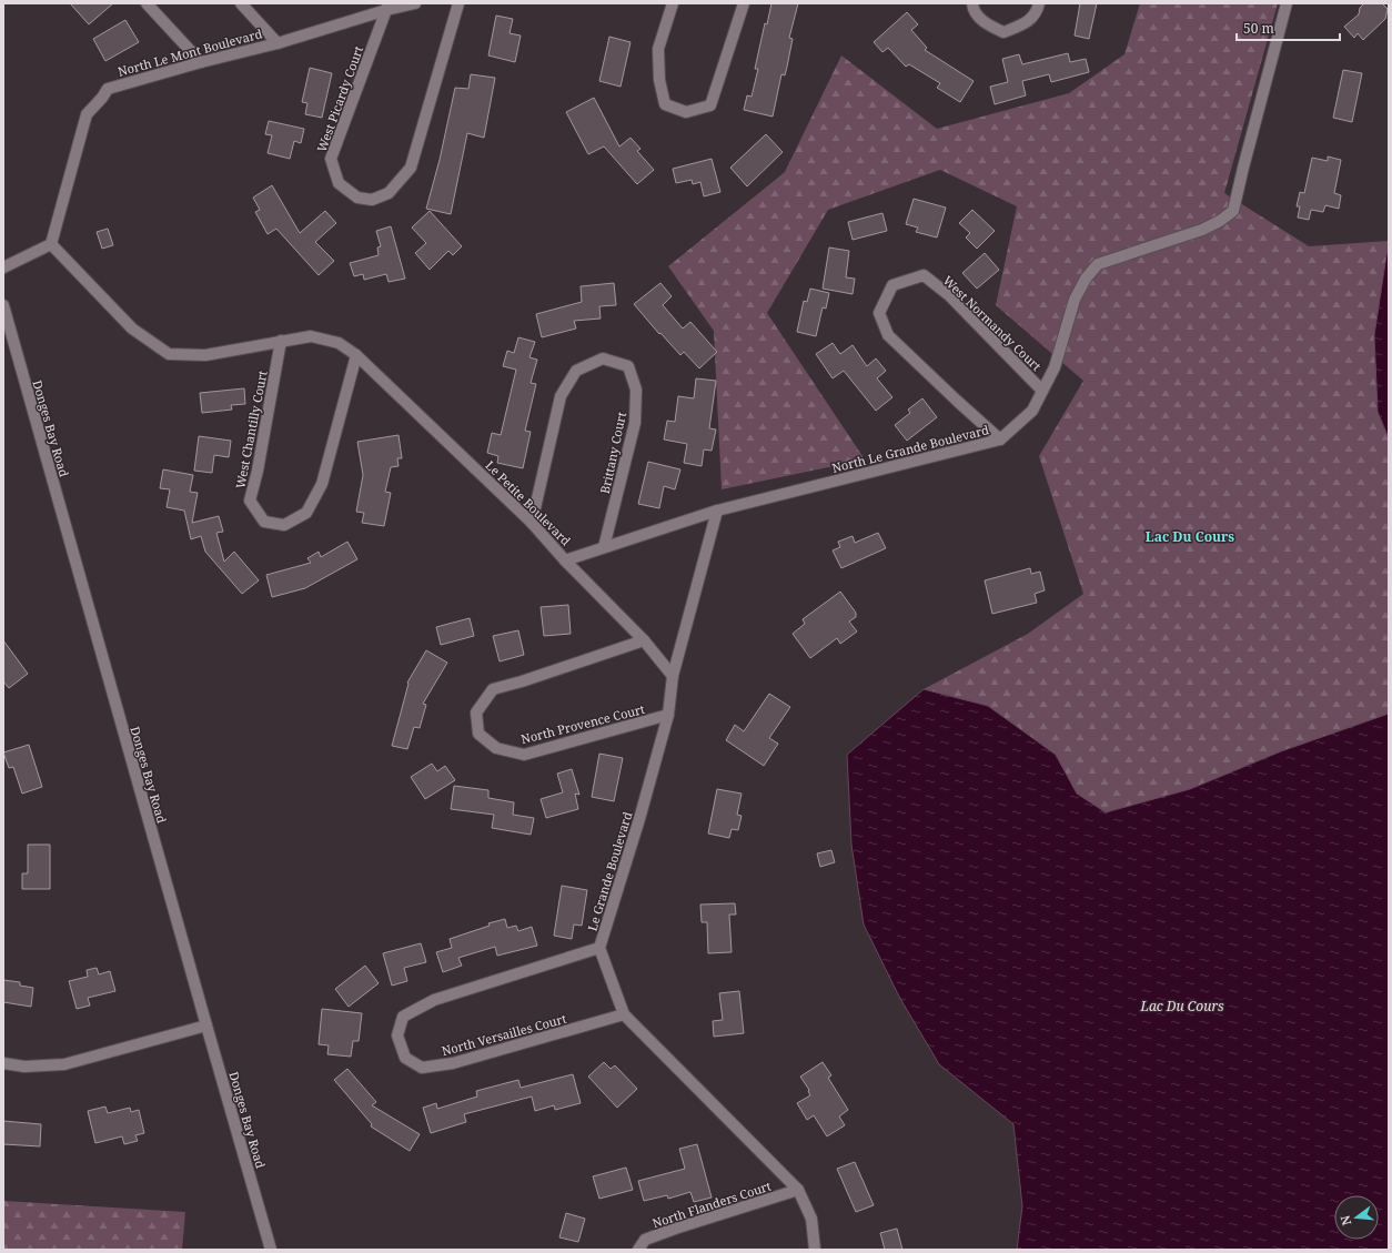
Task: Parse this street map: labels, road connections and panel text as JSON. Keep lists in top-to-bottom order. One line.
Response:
{"streets":{"street":["North Le Mont Boulevard","West Picardy Court","West Normandy Court","Donges Bay Road","West Chantilly Court","North Le Grande Boulevard","Brittany Court","Le Petite Boulevard","North Provence Court","Le Grande Boulevard","North Versailles Court","North Flanders Court"]},"crossings":[["North Le Mont Boulevard","West Picardy Court"],["North Le Mont Boulevard","Le Petite Boulevard"],["West Normandy Court","North Le Grande Boulevard"],["West Chantilly Court","Le Petite Boulevard"],["North Le Grande Boulevard","Brittany Court"],["North Le Grande Boulevard","Le Petite Boulevard"],["North Le Grande Boulevard","Le Grande Boulevard"],["Brittany Court","Le Petite Boulevard"],["Le Petite Boulevard","North Provence Court"],["Le Petite Boulevard","Le Grande Boulevard"],["North Provence Court","Le Grande Boulevard"],["Le Grande Boulevard","North Versailles Court"],["Le Grande Boulevard","North Flanders Court"]],"districts":["Lac Du Cours"],"water":["Lac Du Cours"],"scale_bar":"50 m","north":"left"}
